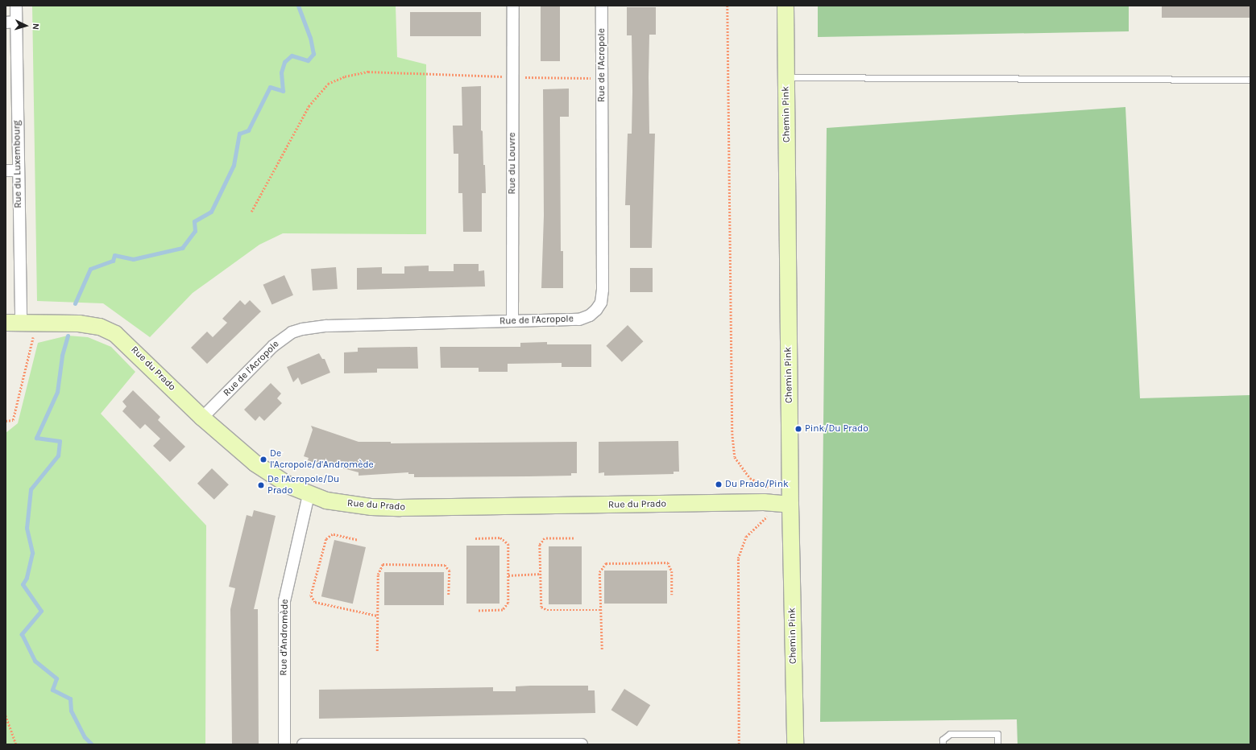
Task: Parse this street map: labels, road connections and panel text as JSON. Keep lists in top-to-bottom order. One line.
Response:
{"streets":{"street":["Rue de l'Acropole","Chemin Pink","Rue du Louvre","Rue du Luxembourg","Rue du Prado","Rue d'Andromède"]},"crossings":[["Rue de l'Acropole","Rue du Louvre"],["Rue de l'Acropole","Rue du Prado"],["Chemin Pink","Rue du Prado"],["Rue du Luxembourg","Rue du Prado"],["Rue du Prado","Rue d'Andromède"]],"places":["Pink/Du Prado","De l'Acropole/d'Andromède","Du Prado/Pink","De l'Acropole/Du Prado"],"north":"right"}
